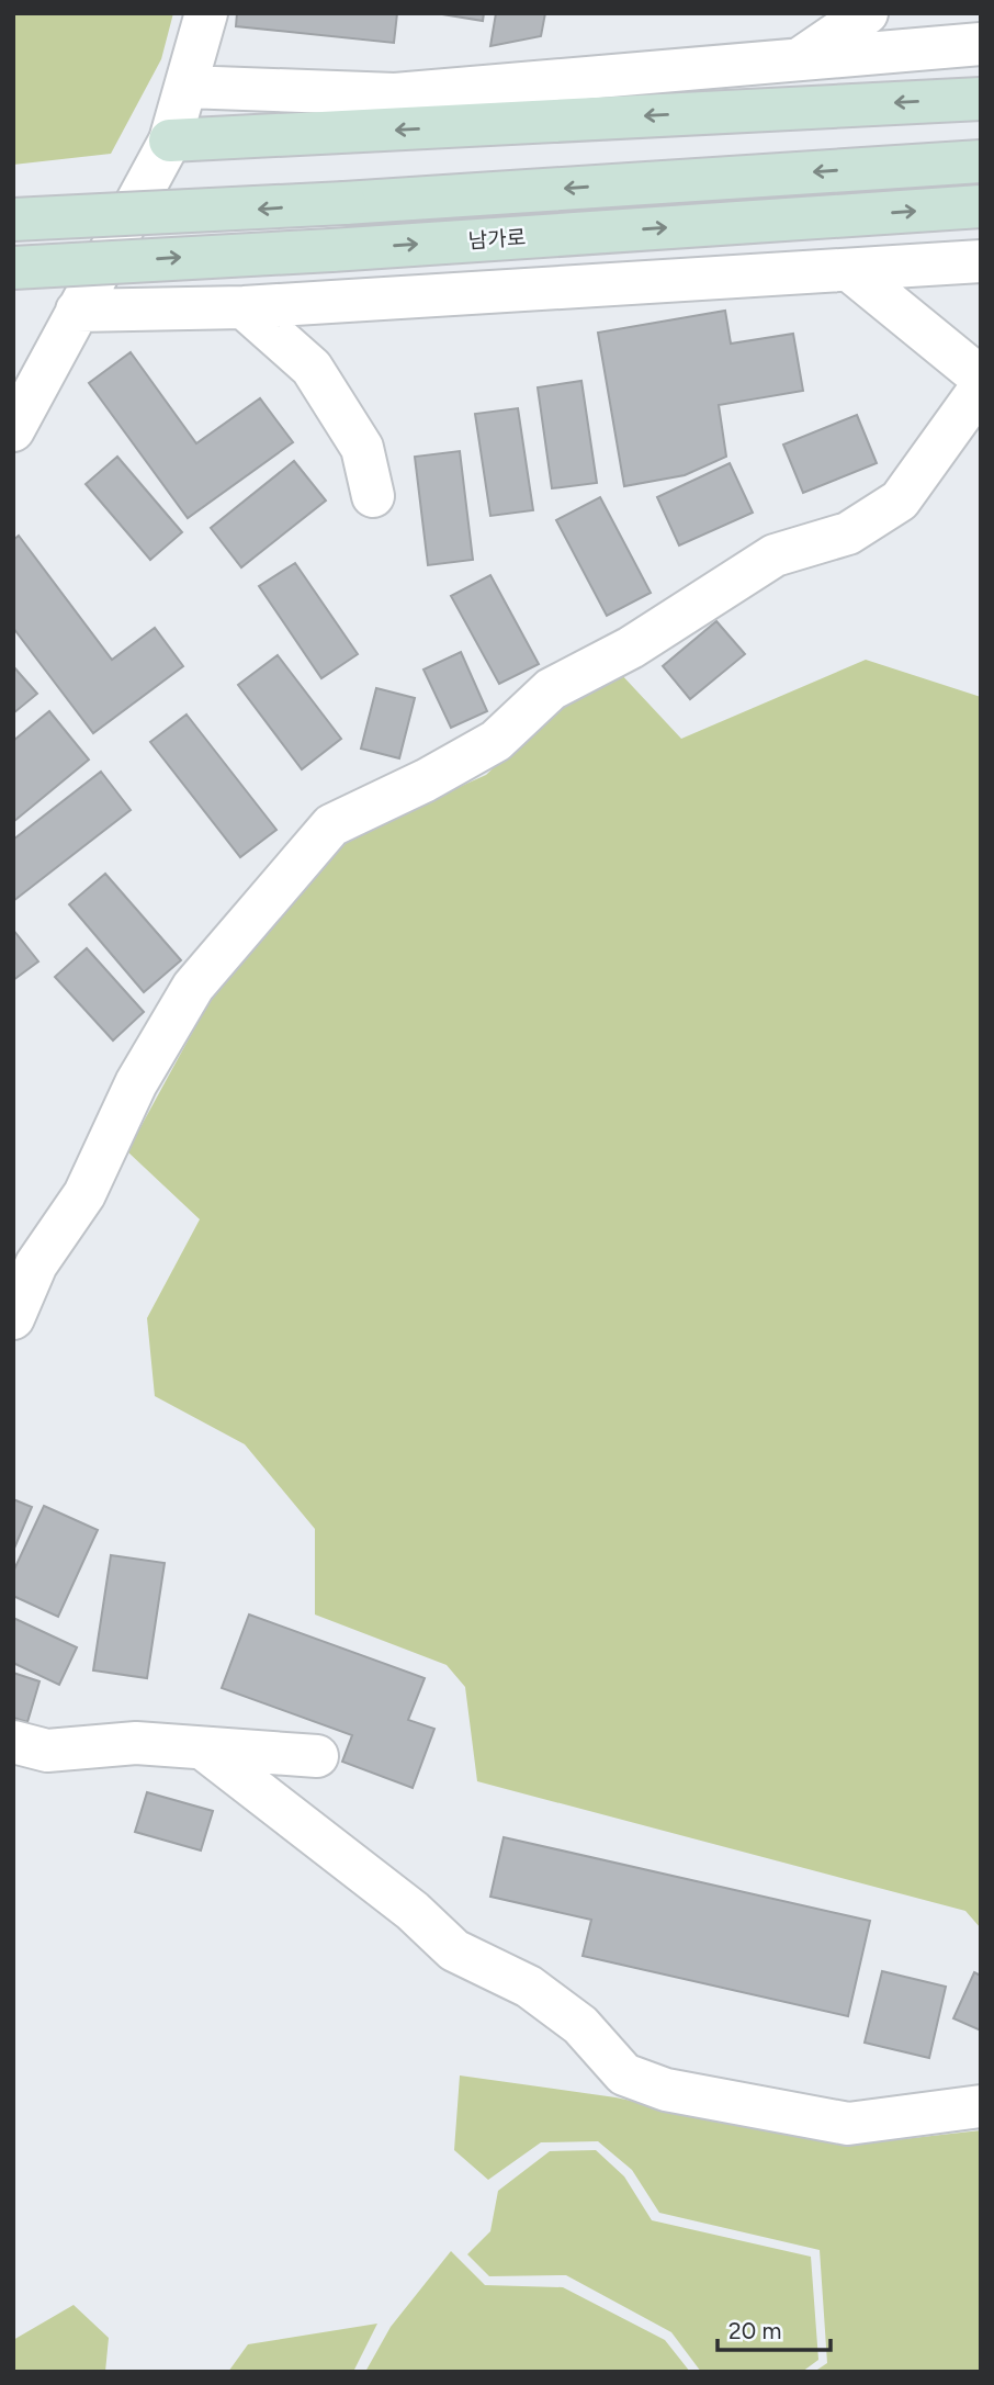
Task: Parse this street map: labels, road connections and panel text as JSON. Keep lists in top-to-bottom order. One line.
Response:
{"streets":{"main road":["남가로"]},"scale_bar":"20 m"}
